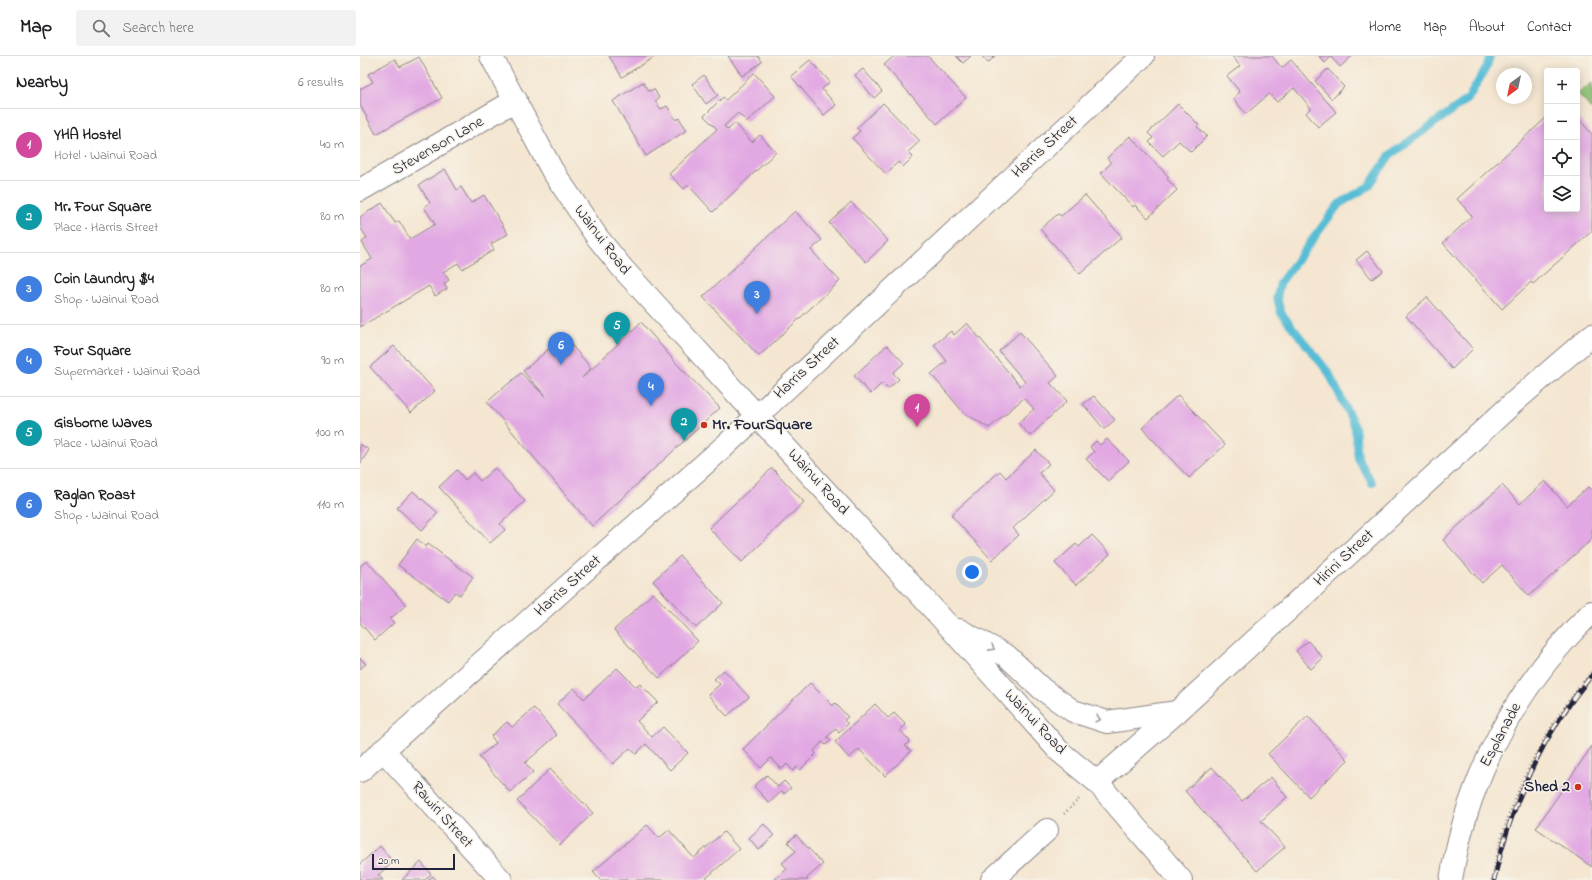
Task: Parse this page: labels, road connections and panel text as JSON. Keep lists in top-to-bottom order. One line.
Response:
{"streets":{"main road":["Stevenson Lane","Harris Street","Wainui Road","Hirini Street","Esplanade","Rawiri Street"]},"crossings":[["Stevenson Lane","Wainui Road"],["Harris Street","Wainui Road"],["Harris Street","Rawiri Street"],["Wainui Road","Hirini Street"]],"places":["Mr. FourSquare","Shed 2"],"scale_bar":"20 m","north":"bottom left","page":{"header":"Map","search":"Search here","nav":["Home","Map","About","Contact"],"heading":["Nearby","6 results"],"map_buttons":["+","−"],"list":[{"mark":"1","name":"YHA Hostel","note":"Hotel · Wainui Road","value":"40 m"},{"mark":"2","name":"Mr. Four Square","note":"Place · Harris Street","value":"80 m"},{"mark":"3","name":"Coin Laundry $4","note":"Shop · Wainui Road","value":"80 m"},{"mark":"4","name":"Four Square","note":"Supermarket · Wainui Road","value":"90 m"},{"mark":"5","name":"Gisborne Waves","note":"Place · Wainui Road","value":"100 m"},{"mark":"6","name":"Raglan Roast","note":"Shop · Wainui Road","value":"110 m"}],"pins":["3","5","6","4","1","2"],"scale":"20 m"}}
